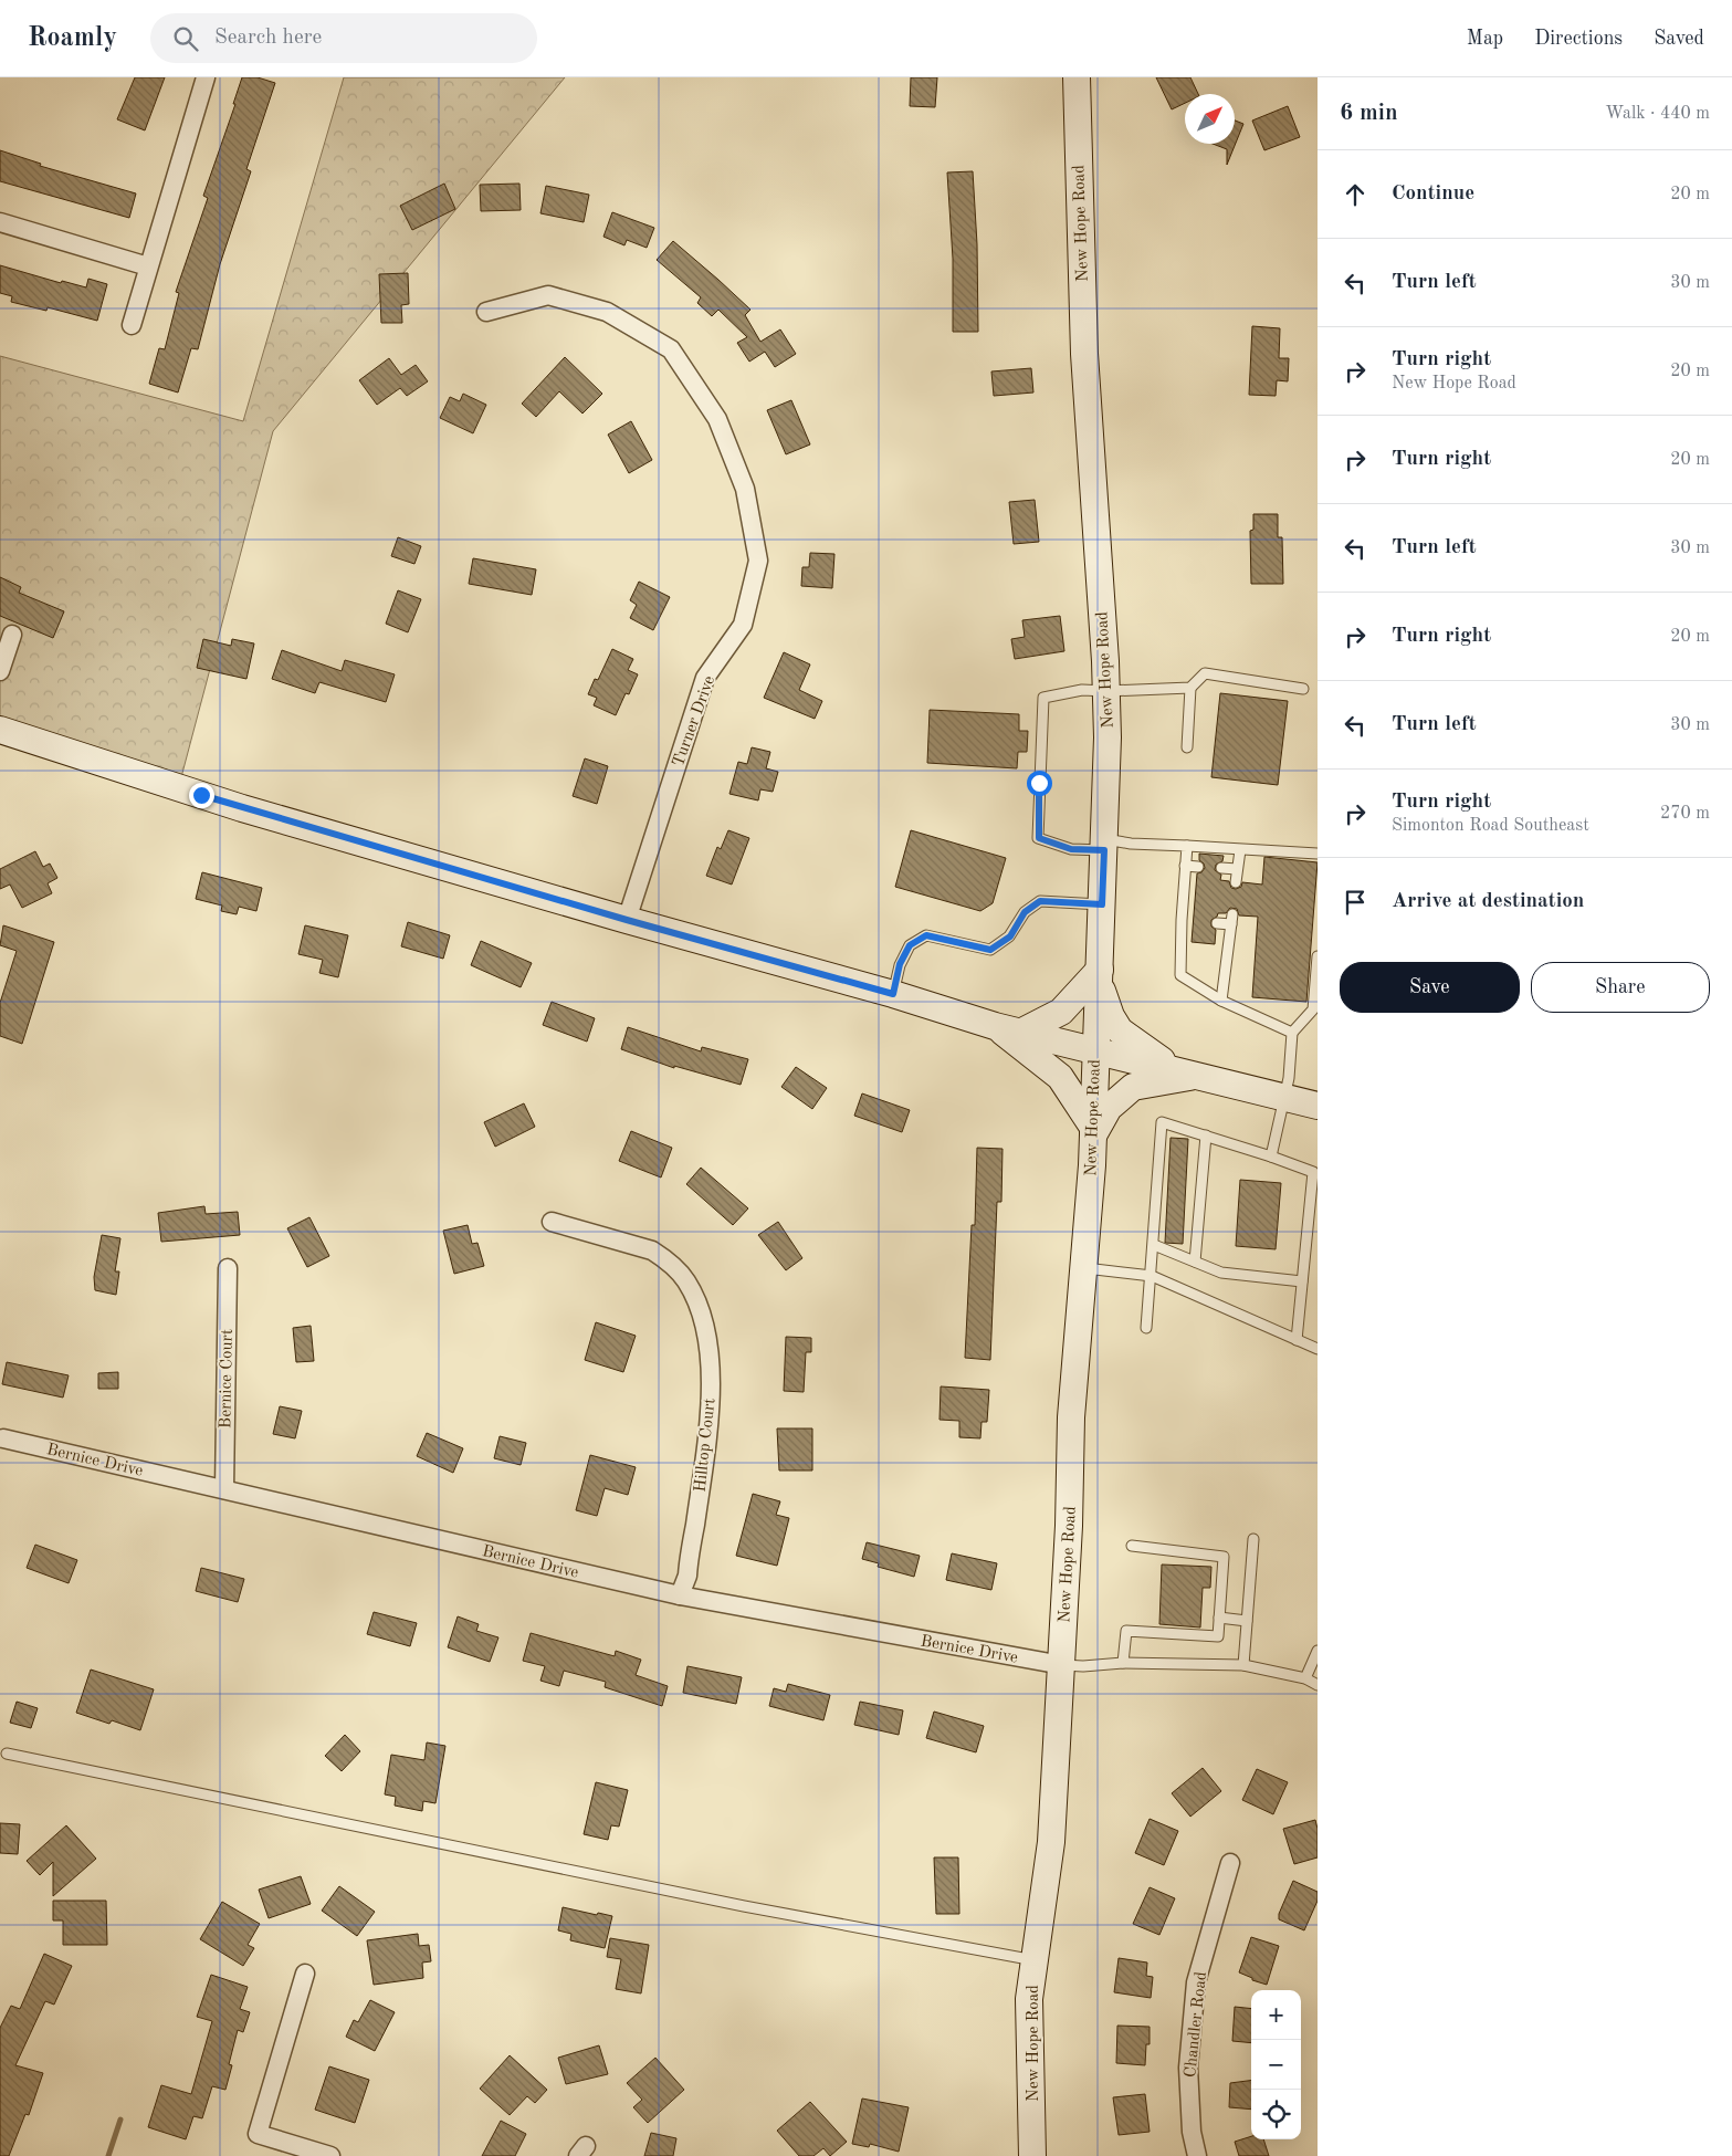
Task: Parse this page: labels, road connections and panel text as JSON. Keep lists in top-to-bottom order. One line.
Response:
{"streets":{"street":["New Hope Road","Turner Drive","Bernice Court","Hilltop Court","Bernice Drive","Chandler Road"]},"crossings":[["New Hope Road","Bernice Drive"],["Bernice Court","Bernice Drive"],["Hilltop Court","Bernice Drive"]],"north":"top right","page":{"header":"Roamly","search":"Search here","nav":["Map","Directions","Saved"],"heading":["6 min","Walk · 440 m"],"list":[["Continue","20 m"],["Turn left","30 m"],["Turn right","New Hope Road","20 m"],["Turn right","20 m"],["Turn left","30 m"],["Turn right","20 m"],["Turn left","30 m"],["Turn right","Simonton Road Southeast","270 m"],"Arrive at destination"],"buttons":["Save","Share"],"map_buttons":["+","−"]}}
